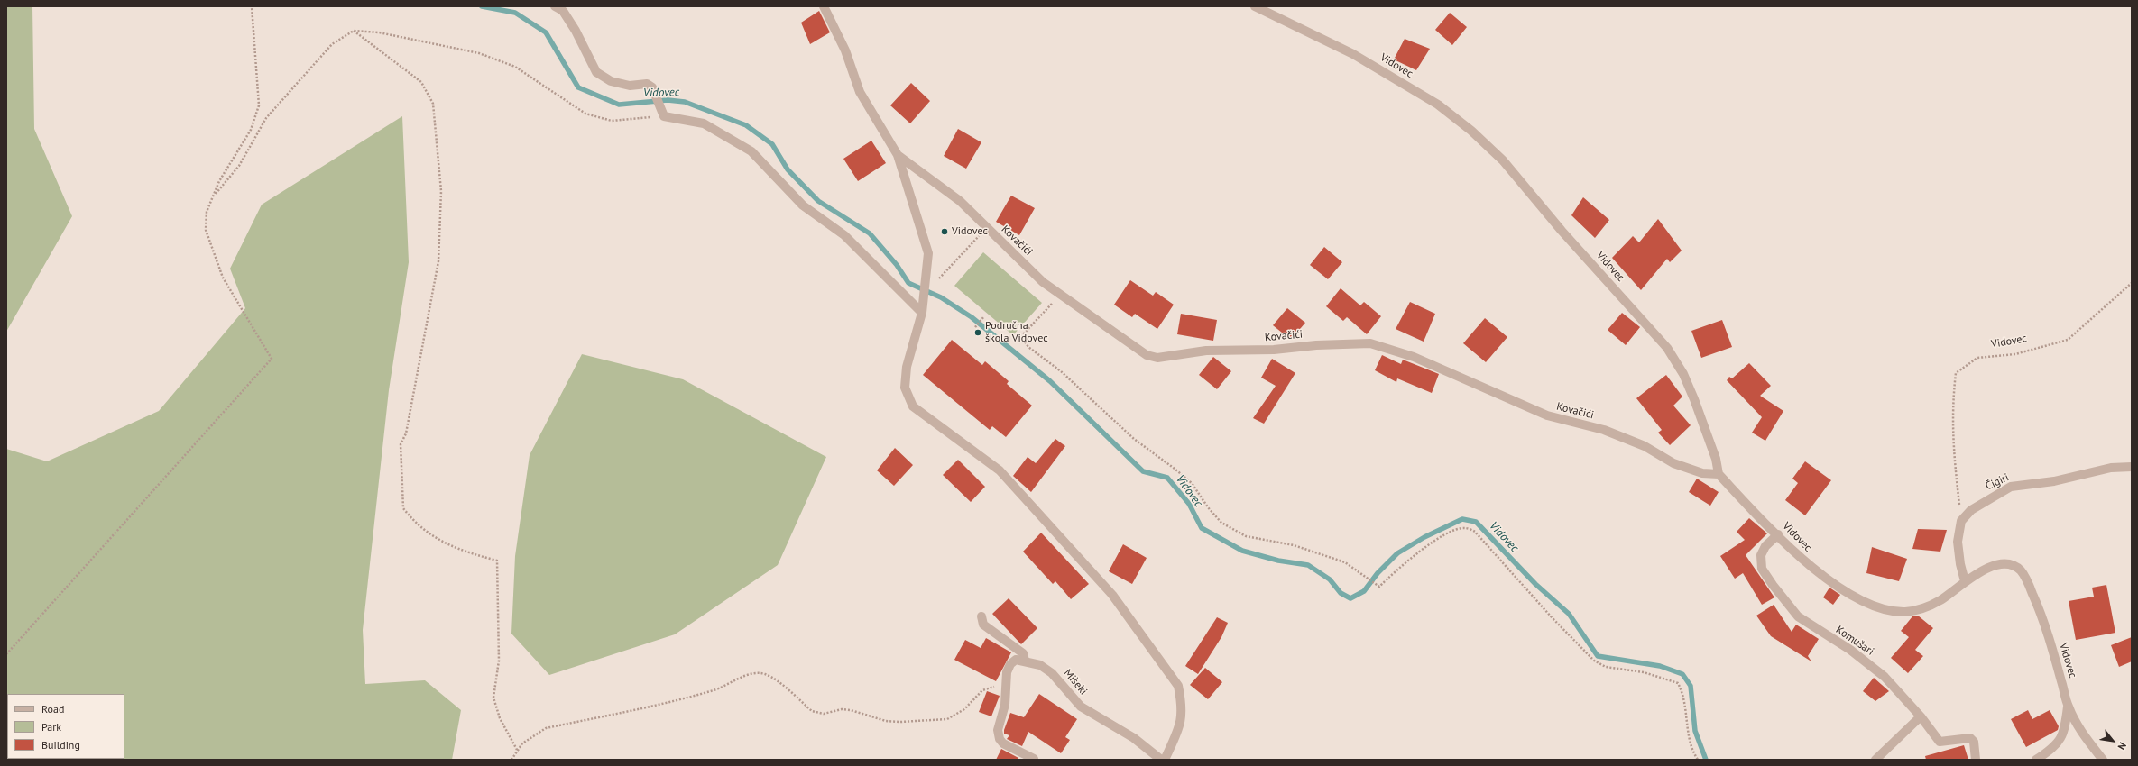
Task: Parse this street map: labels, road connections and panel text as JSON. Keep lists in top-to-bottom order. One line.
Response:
{"streets":{"street":["Vidovec","Kovačići","Čigiri","Komušari","Mišeki"]},"crossings":[["Vidovec","Kovačići"],["Vidovec","Čigiri"],["Vidovec","Komušari"]],"water":["Vidovec"],"places":["Vidovec","Područna škola Vidovec"],"legend":["Road","Park","Building"],"north":"bottom right"}
